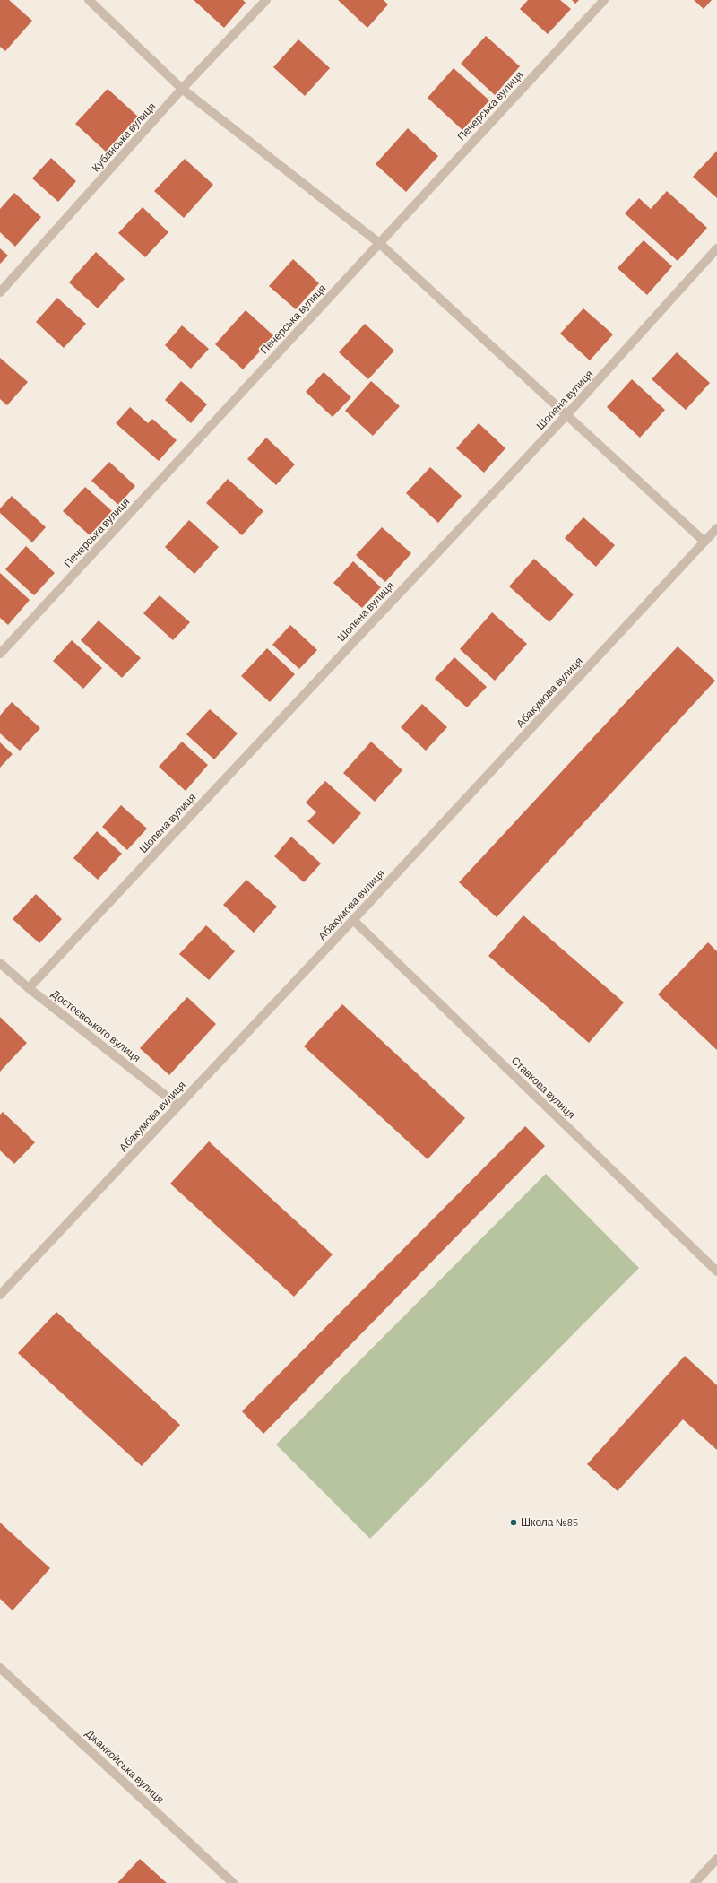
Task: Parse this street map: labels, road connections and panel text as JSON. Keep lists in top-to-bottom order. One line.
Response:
{"streets":{"street":["Печерська вулиця","Кубанська вулиця","Шопена вулиця","Абакумова вулиця","Достоєвського вулиця","Ставкова вулиця","Джанкойська вулиця"]},"crossings":[["Шопена вулиця","Достоєвського вулиця"],["Абакумова вулиця","Достоєвського вулиця"],["Абакумова вулиця","Ставкова вулиця"]],"places":["Школа №85"]}
